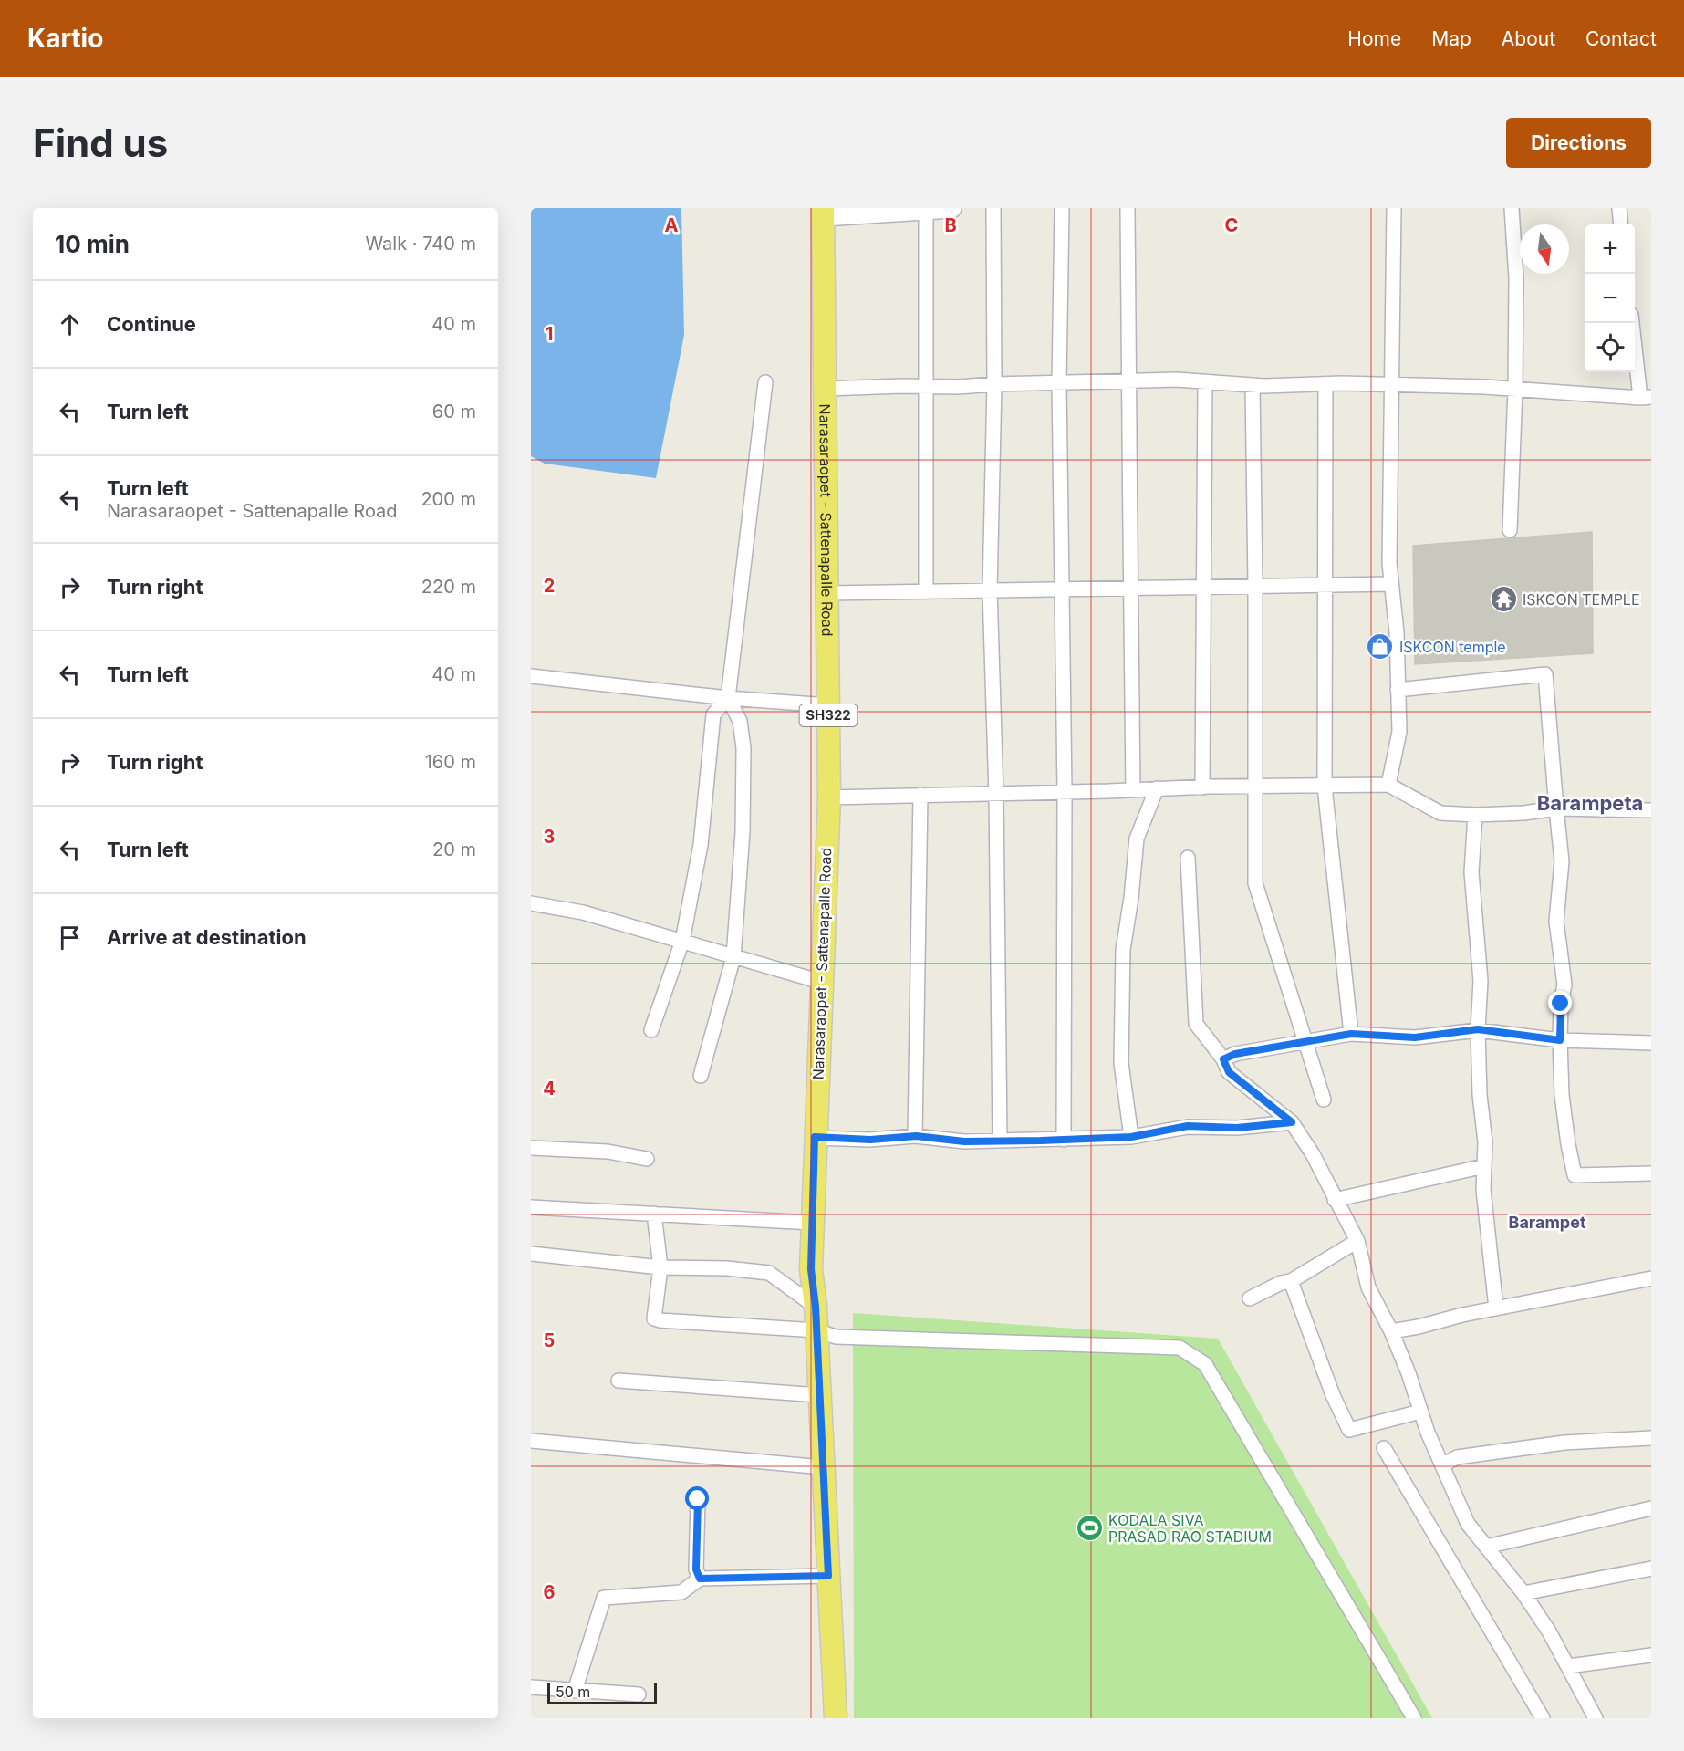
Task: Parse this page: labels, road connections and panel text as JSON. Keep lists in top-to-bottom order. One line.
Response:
{"streets":{"main road":["Narasaraopet - Sattenapalle Road","SH322"]},"districts":["Barampeta","Barampet"],"places":{"temple":["ISKCON TEMPLE"],"shop":["ISKCON temple"],"sports":["KODALA SIVA PRASAD RAO STADIUM"]},"scale_bar":"50 m","north":"bottom","page":{"header":"Kartio","nav":["Home","Map","About","Contact"],"buttons":"Directions","title":"Find us","heading":["10 min","Walk · 740 m"],"map_buttons":["+","−"],"list":[["Continue","40 m"],["Turn left","60 m"],["Turn left","Narasaraopet - Sattenapalle Road","200 m"],["Turn right","220 m"],["Turn left","40 m"],["Turn right","160 m"],["Turn left","20 m"],"Arrive at destination"],"scale":"50 m"},"grid":{"columns":["A","B","C"],"rows":["1","2","3","4","5","6"]}}
